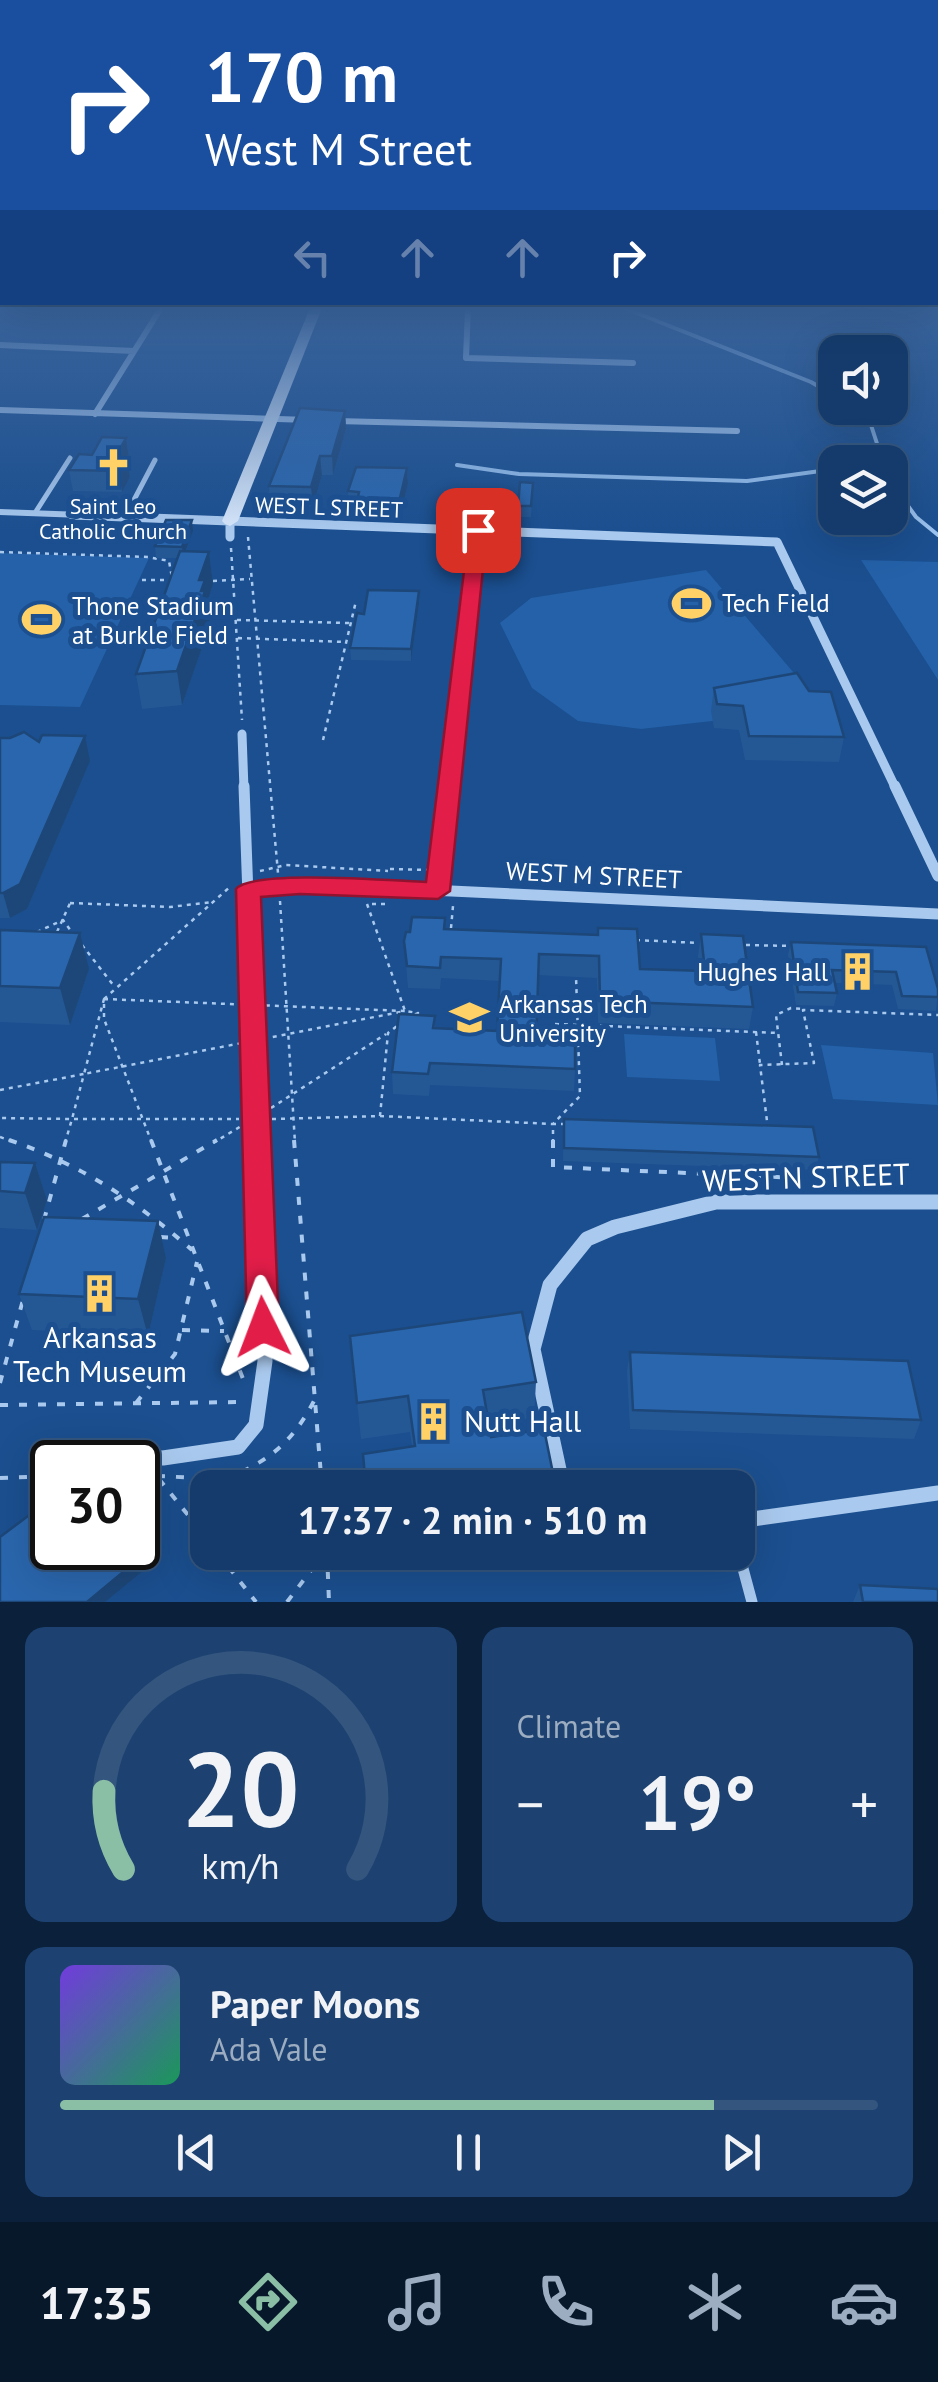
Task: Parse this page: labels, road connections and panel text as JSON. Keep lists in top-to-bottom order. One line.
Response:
{"streets":{"street":["WEST L STREET","WEST M STREET","WEST N STREET"]},"places":{"church":["Saint Leo Catholic Church"],"sports":["Tech Field","Thone Stadium at Burkle Field"],"building":["Hughes Hall","Arkansas Tech Museum","Nutt Hall"],"school or university":["Arkansas Tech University"]},"page":{"turn":["170 m","West M Street"],"limit":"30","trip":"17:37 · 2 min · 510 m","tile":"Climate","heat":["−","19°","+"],"song":["Paper Moons","Ada Vale"],"tabs":"17:35","gauge":["20","km/h"]}}
